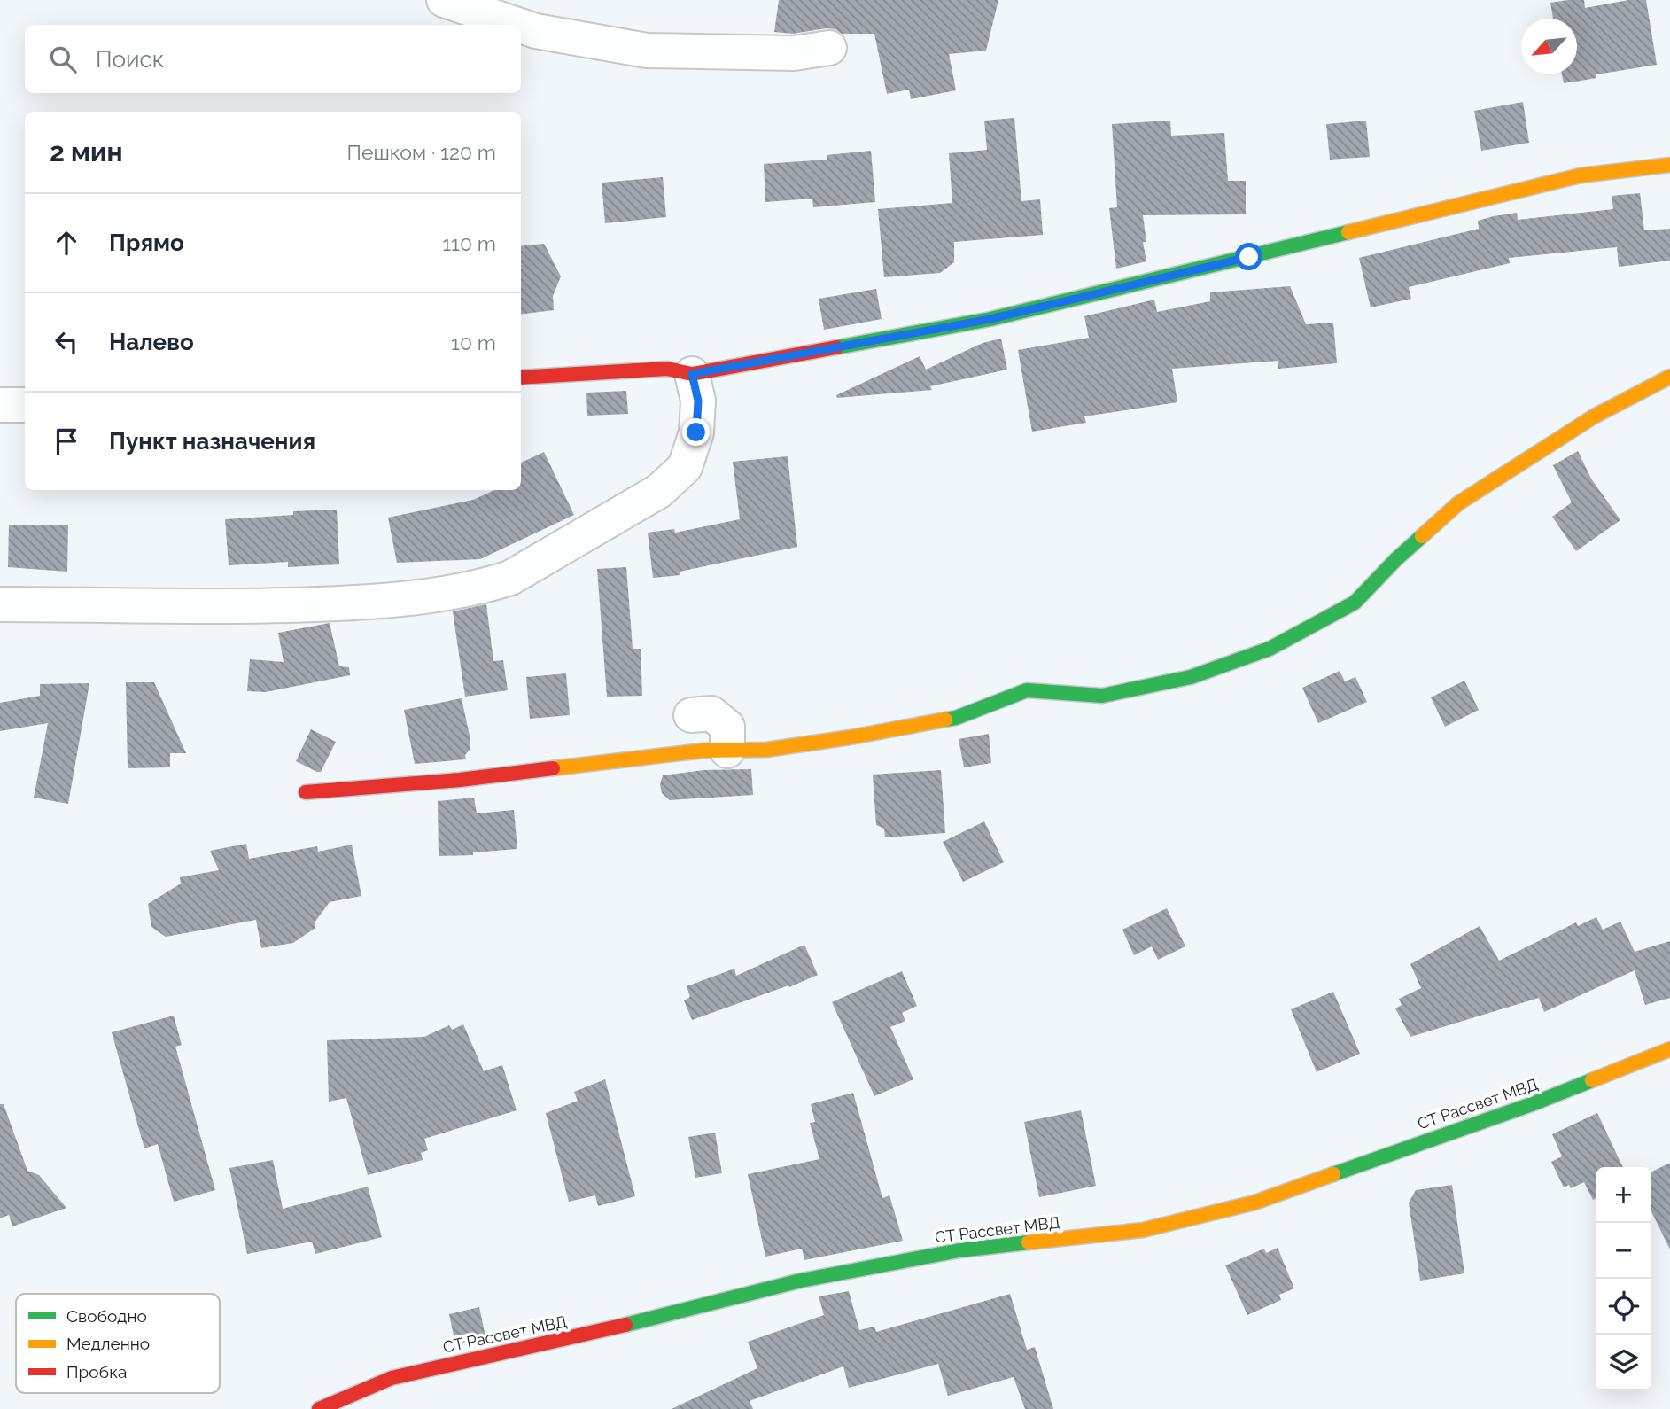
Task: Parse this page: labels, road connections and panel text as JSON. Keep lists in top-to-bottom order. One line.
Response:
{"streets":{"street":["СТ Рассвет МВД"]},"legend":["Свободно","Медленно","Пробка"],"north":"bottom left","page":{"search":"Поиск","heading":["2 мин","Пешком · 120 m"],"list":[["Прямо","110 m"],["Налево","10 m"],"Пункт назначения"],"map_buttons":["+","−"]}}
